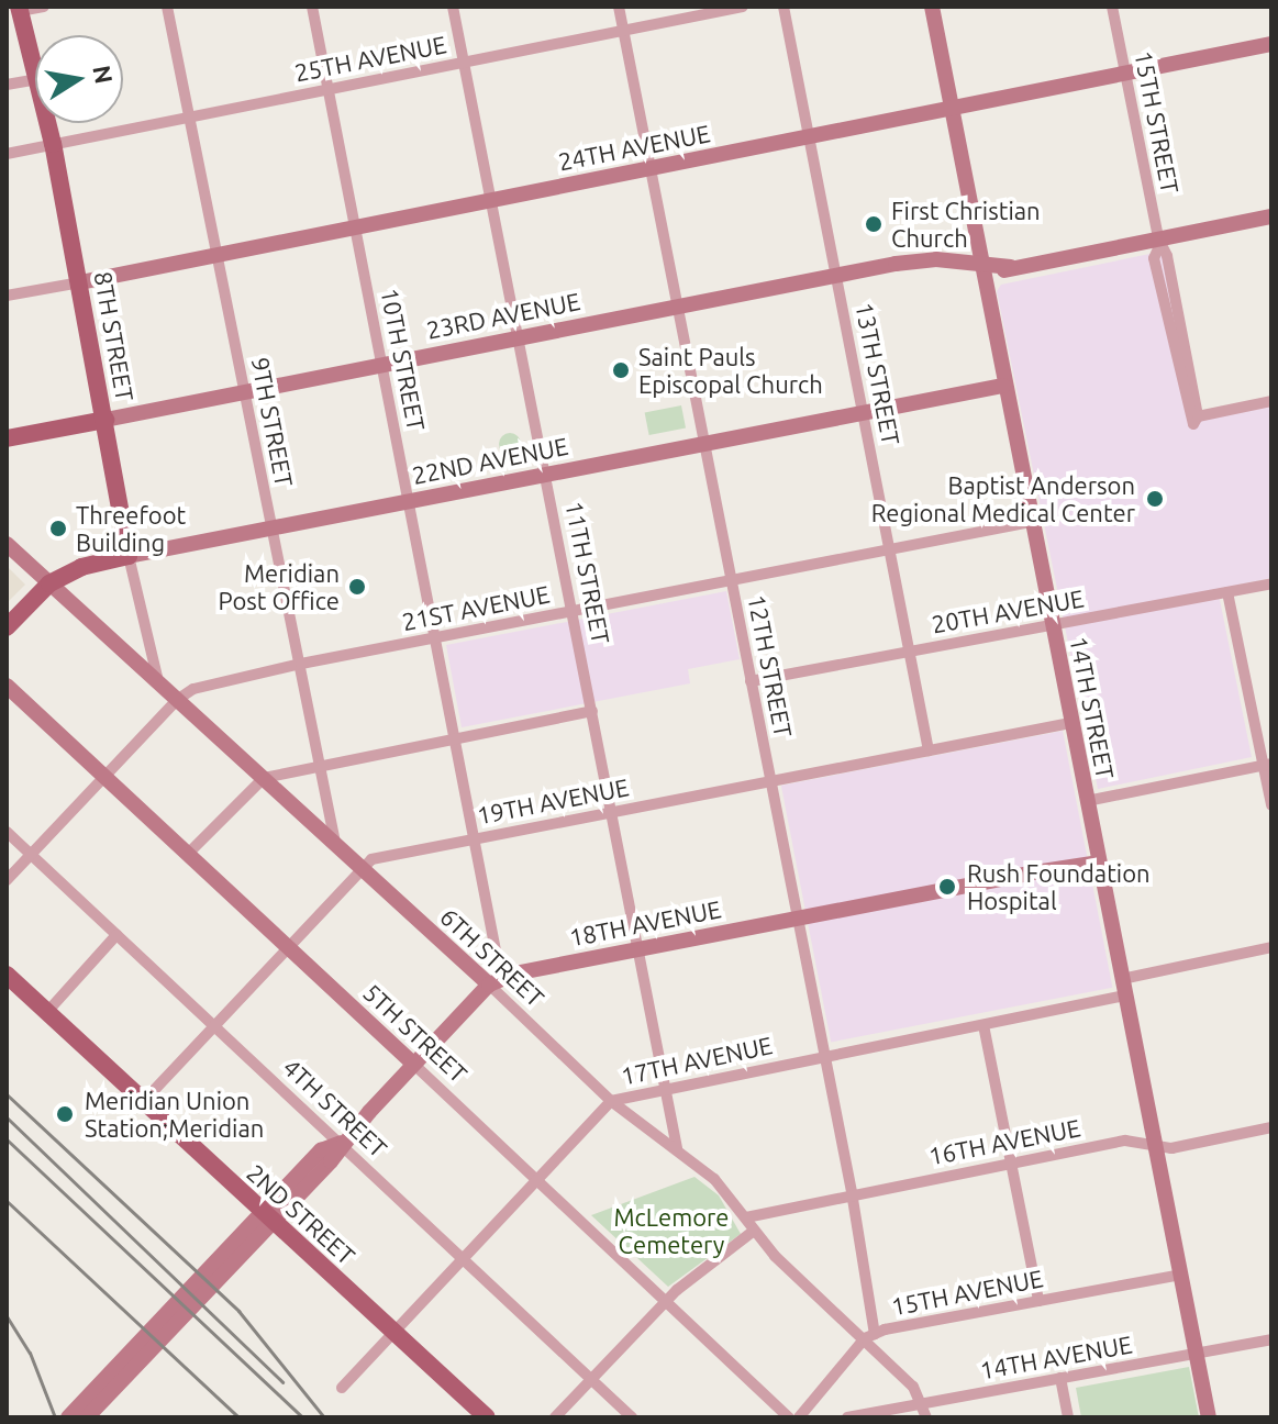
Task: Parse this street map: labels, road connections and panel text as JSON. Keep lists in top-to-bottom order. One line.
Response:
{"streets":{"main road":["24TH AVENUE","23RD AVENUE","8TH STREET","22ND AVENUE","14TH STREET","18TH AVENUE","6TH STREET","5TH STREET","2ND STREET"],"street":["25TH AVENUE","15TH STREET","10TH STREET","13TH STREET","9TH STREET","11TH STREET","21ST AVENUE","20TH AVENUE","12TH STREET","19TH AVENUE","17TH AVENUE","4TH STREET","16TH AVENUE","15TH AVENUE","14TH AVENUE"]},"crossings":[["25TH AVENUE","8TH STREET"],["25TH AVENUE","10TH STREET"],["25TH AVENUE","9TH STREET"],["25TH AVENUE","11TH STREET"],["25TH AVENUE","12TH STREET"],["15TH STREET","24TH AVENUE"],["15TH STREET","23RD AVENUE"],["24TH AVENUE","8TH STREET"],["24TH AVENUE","10TH STREET"],["24TH AVENUE","13TH STREET"],["24TH AVENUE","9TH STREET"],["24TH AVENUE","11TH STREET"],["24TH AVENUE","12TH STREET"],["24TH AVENUE","14TH STREET"],["23RD AVENUE","8TH STREET"],["23RD AVENUE","10TH STREET"],["23RD AVENUE","13TH STREET"],["23RD AVENUE","9TH STREET"],["23RD AVENUE","11TH STREET"],["23RD AVENUE","12TH STREET"],["23RD AVENUE","14TH STREET"],["8TH STREET","22ND AVENUE"],["8TH STREET","6TH STREET"],["10TH STREET","22ND AVENUE"],["10TH STREET","21ST AVENUE"],["10TH STREET","19TH AVENUE"],["10TH STREET","18TH AVENUE"],["10TH STREET","6TH STREET"],["13TH STREET","22ND AVENUE"],["13TH STREET","21ST AVENUE"],["13TH STREET","20TH AVENUE"],["13TH STREET","19TH AVENUE"],["9TH STREET","22ND AVENUE"],["9TH STREET","21ST AVENUE"],["9TH STREET","6TH STREET"],["22ND AVENUE","11TH STREET"],["22ND AVENUE","12TH STREET"],["22ND AVENUE","14TH STREET"],["22ND AVENUE","6TH STREET"],["11TH STREET","21ST AVENUE"],["11TH STREET","19TH AVENUE"],["11TH STREET","18TH AVENUE"],["11TH STREET","6TH STREET"],["11TH STREET","17TH AVENUE"],["21ST AVENUE","12TH STREET"],["21ST AVENUE","14TH STREET"],["21ST AVENUE","6TH STREET"],["21ST AVENUE","5TH STREET"],["21ST AVENUE","4TH STREET"],["20TH AVENUE","12TH STREET"],["20TH AVENUE","14TH STREET"],["12TH STREET","19TH AVENUE"],["12TH STREET","18TH AVENUE"],["12TH STREET","6TH STREET"],["12TH STREET","17TH AVENUE"],["12TH STREET","16TH AVENUE"],["12TH STREET","15TH AVENUE"],["14TH STREET","19TH AVENUE"],["14TH STREET","18TH AVENUE"],["14TH STREET","17TH AVENUE"],["14TH STREET","16TH AVENUE"],["14TH STREET","15TH AVENUE"],["14TH STREET","14TH AVENUE"],["19TH AVENUE","6TH STREET"],["19TH AVENUE","5TH STREET"],["19TH AVENUE","4TH STREET"],["19TH AVENUE","2ND STREET"],["18TH AVENUE","6TH STREET"],["6TH STREET","17TH AVENUE"],["6TH STREET","16TH AVENUE"],["6TH STREET","15TH AVENUE"],["6TH STREET","14TH AVENUE"],["5TH STREET","17TH AVENUE"],["17TH AVENUE","4TH STREET"],["17TH AVENUE","2ND STREET"]],"parks":["McLemore Cemetery"],"places":["First Christian Church","Saint Pauls Episcopal Church","Baptist Anderson Regional Medical Center","Threefoot Building","Meridian Post Office","Rush Foundation Hospital","Meridian Union Station;Meridian"],"north":"right"}
